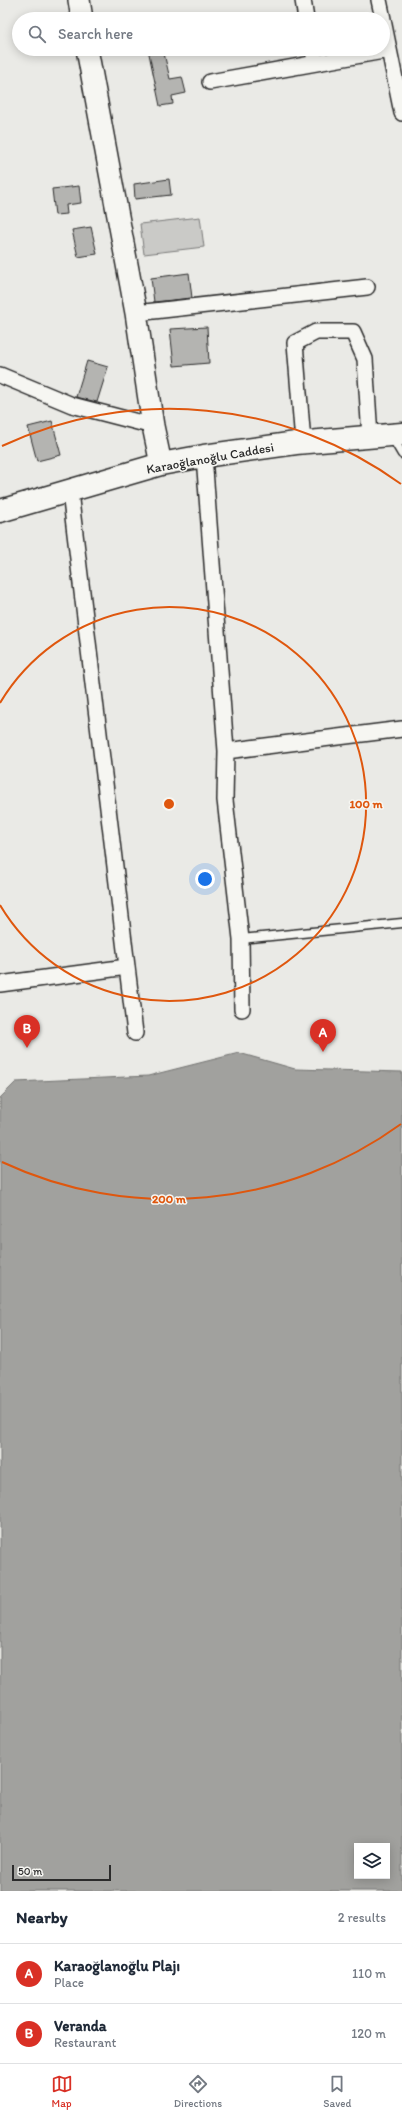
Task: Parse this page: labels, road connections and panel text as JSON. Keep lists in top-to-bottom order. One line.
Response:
{"streets":{"main road":["Karaoğlanoğlu Caddesi"]},"scale_bar":"50 m","page":{"search":"Search here","pins":["B","A"],"scale":"50 m","heading":["Nearby","2 results"],"list":[{"mark":"A","name":"Karaoğlanoğlu Plajı","note":"Place","value":"110 m"},{"mark":"B","name":"Veranda","note":"Restaurant","value":"120 m"}],"nav":["Map","Directions","Saved"]},"rings":["100 m","200 m"]}
